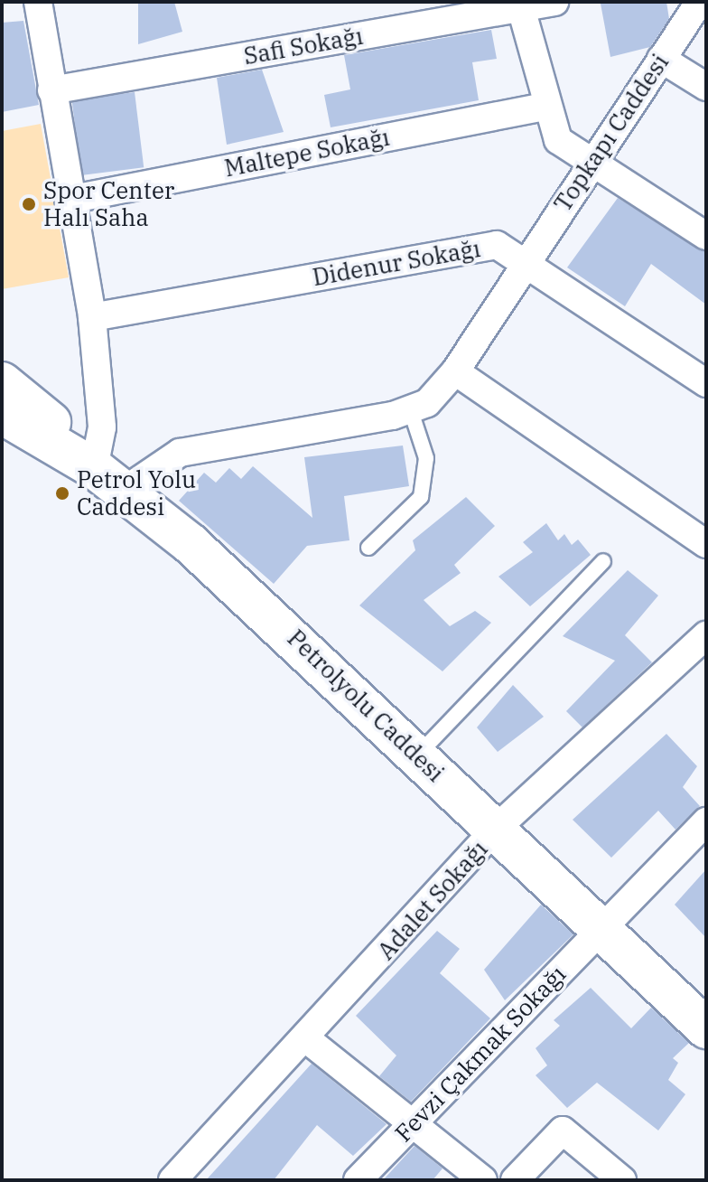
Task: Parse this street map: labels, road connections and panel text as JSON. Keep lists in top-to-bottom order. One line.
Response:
{"streets":{"main road":["Petrolyolu Caddesi"],"street":["Safi Sokağı","Topkapı Caddesi","Maltepe Sokağı","Didenur Sokağı","Adalet Sokağı","Fevzi Çakmak Sokağı"]},"crossings":[["Topkapı Caddesi","Didenur Sokağı"],["Petrolyolu Caddesi","Adalet Sokağı"],["Petrolyolu Caddesi","Fevzi Çakmak Sokağı"]],"places":["Spor Center Halı Saha","Petrol Yolu Caddesi"]}
